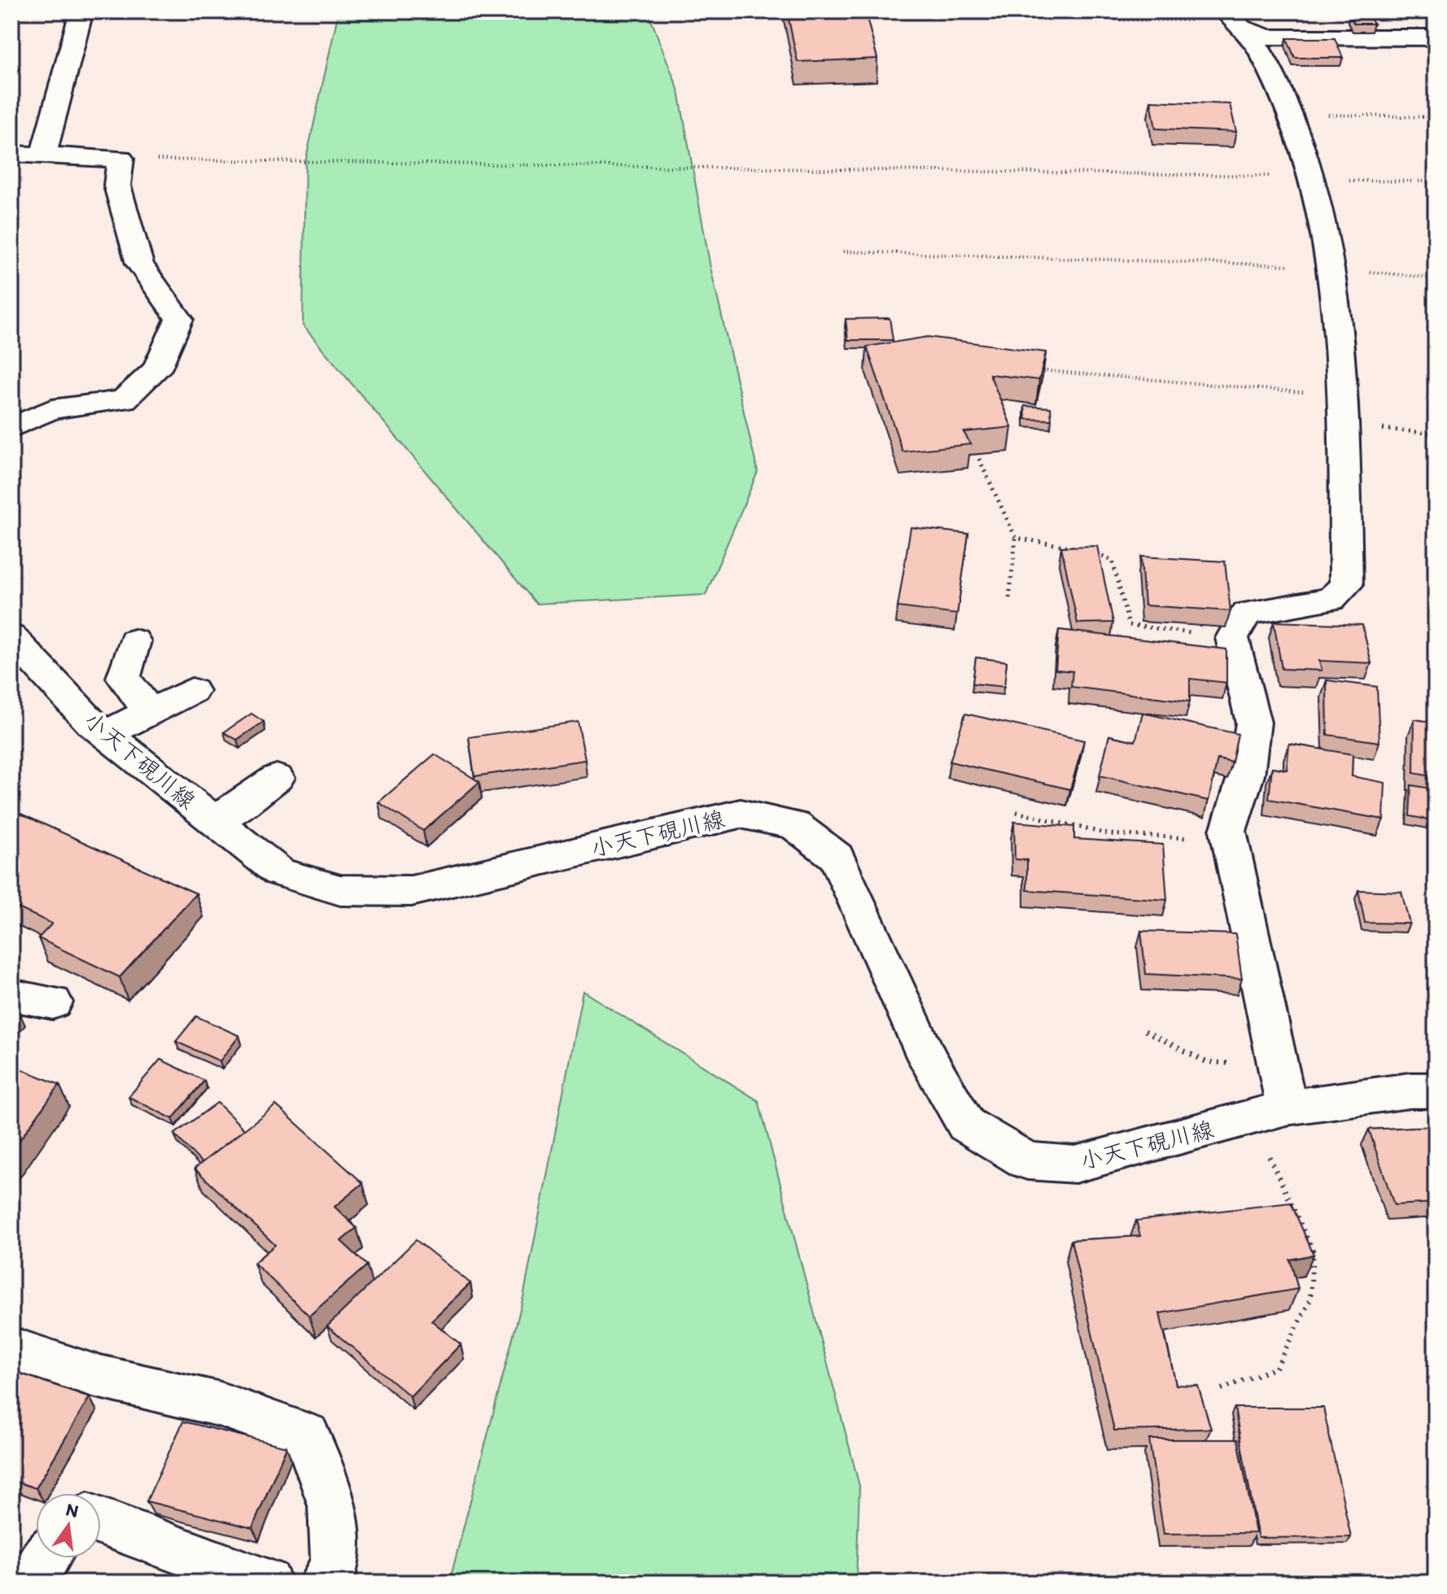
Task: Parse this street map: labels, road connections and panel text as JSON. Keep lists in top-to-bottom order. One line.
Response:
{"streets":{"street":["小天下硯川線"]},"north":"top"}
